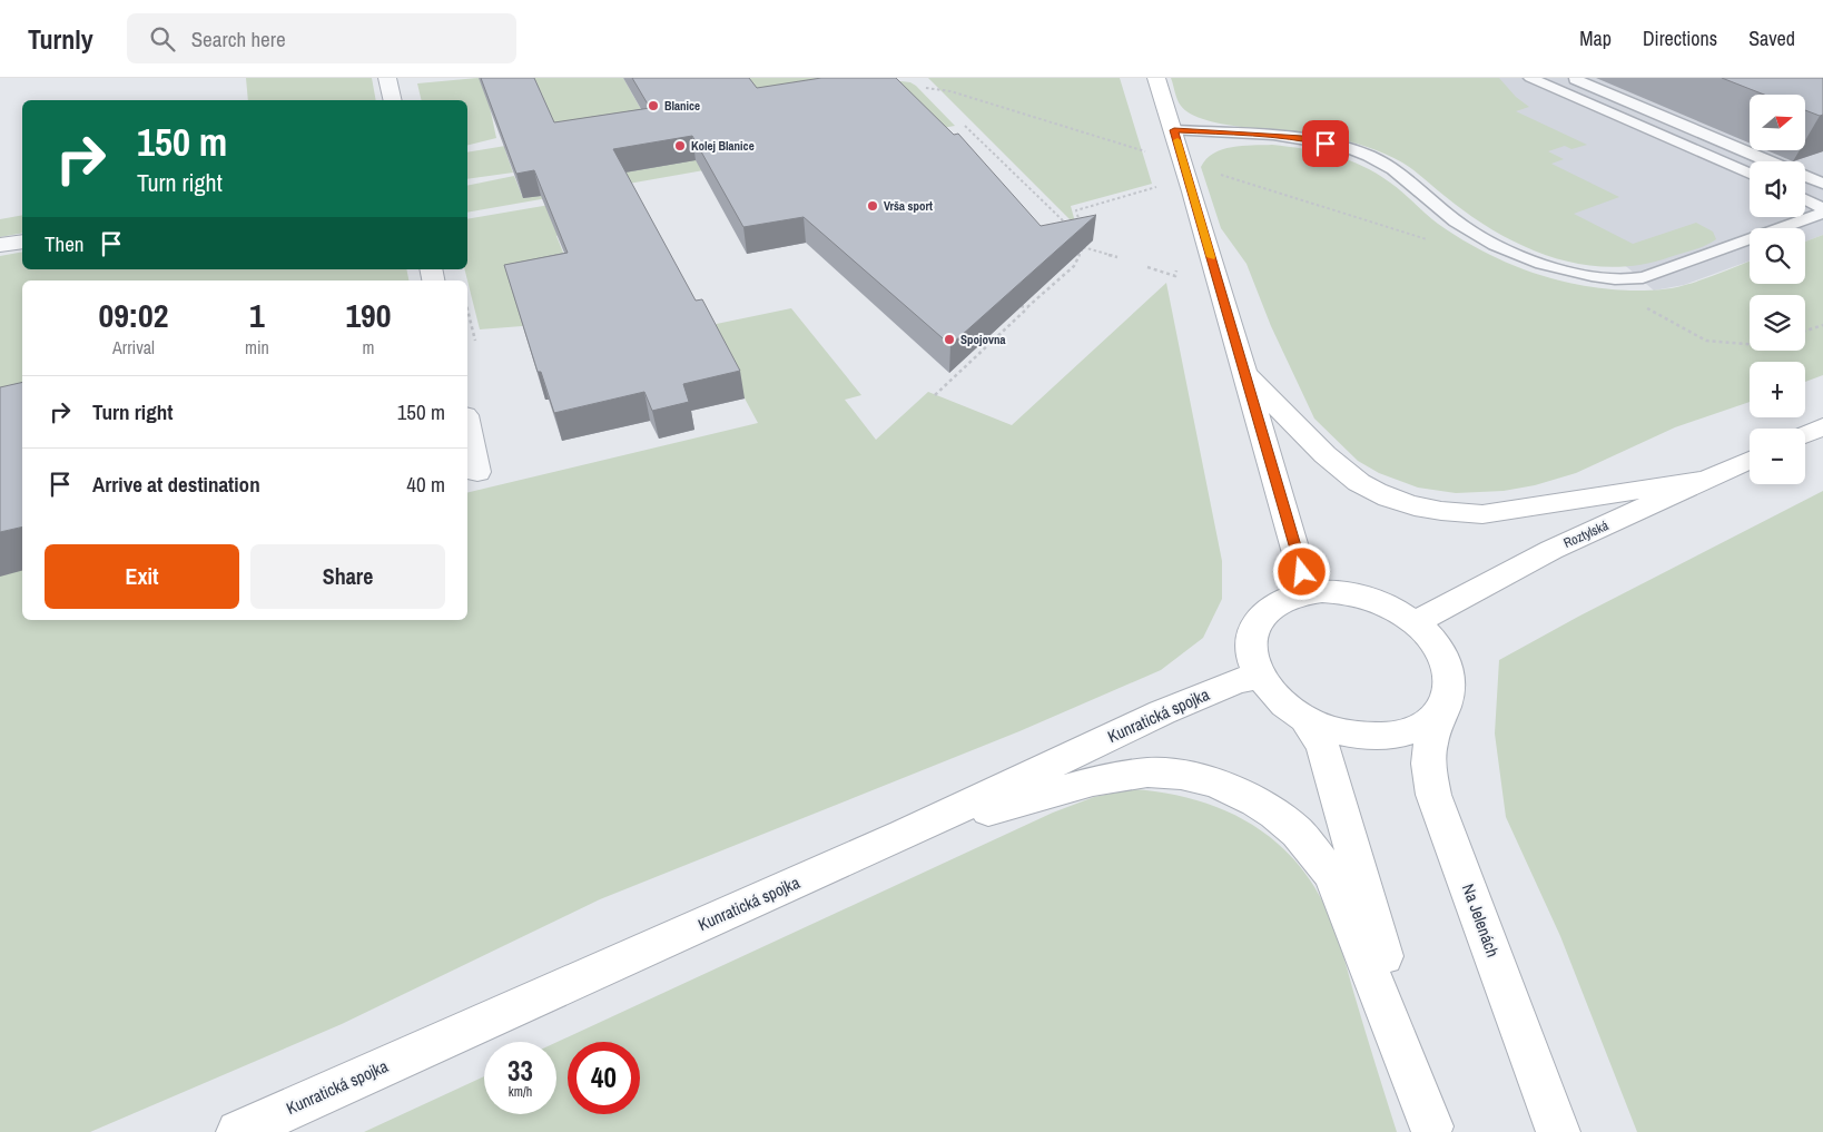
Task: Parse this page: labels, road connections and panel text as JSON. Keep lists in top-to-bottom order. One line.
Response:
{"streets":{"main road":["Roztylská","Kunratická spojka","Na Jelenách"]},"crossings":[["Roztylská","Kunratická spojka"],["Roztylská","Na Jelenách"],["Kunratická spojka","Na Jelenách"]],"places":["Blanice","Kolej Blanice","Vrša sport","Spojovna"],"north":"right","page":{"header":"Turnly","search":"Search here","nav":["Map","Directions","Saved"],"map_buttons":["+","−"],"turn":["150 m","Turn right"],"then":"Then","eta":["09:02","Arrival","1","min","190","m"],"list":[{"name":"Turn right","value":"150 m"},{"name":"Arrive at destination","value":"40 m"}],"buttons":["Exit","Share"],"speed":"33 km/h","limit":"40"}}
